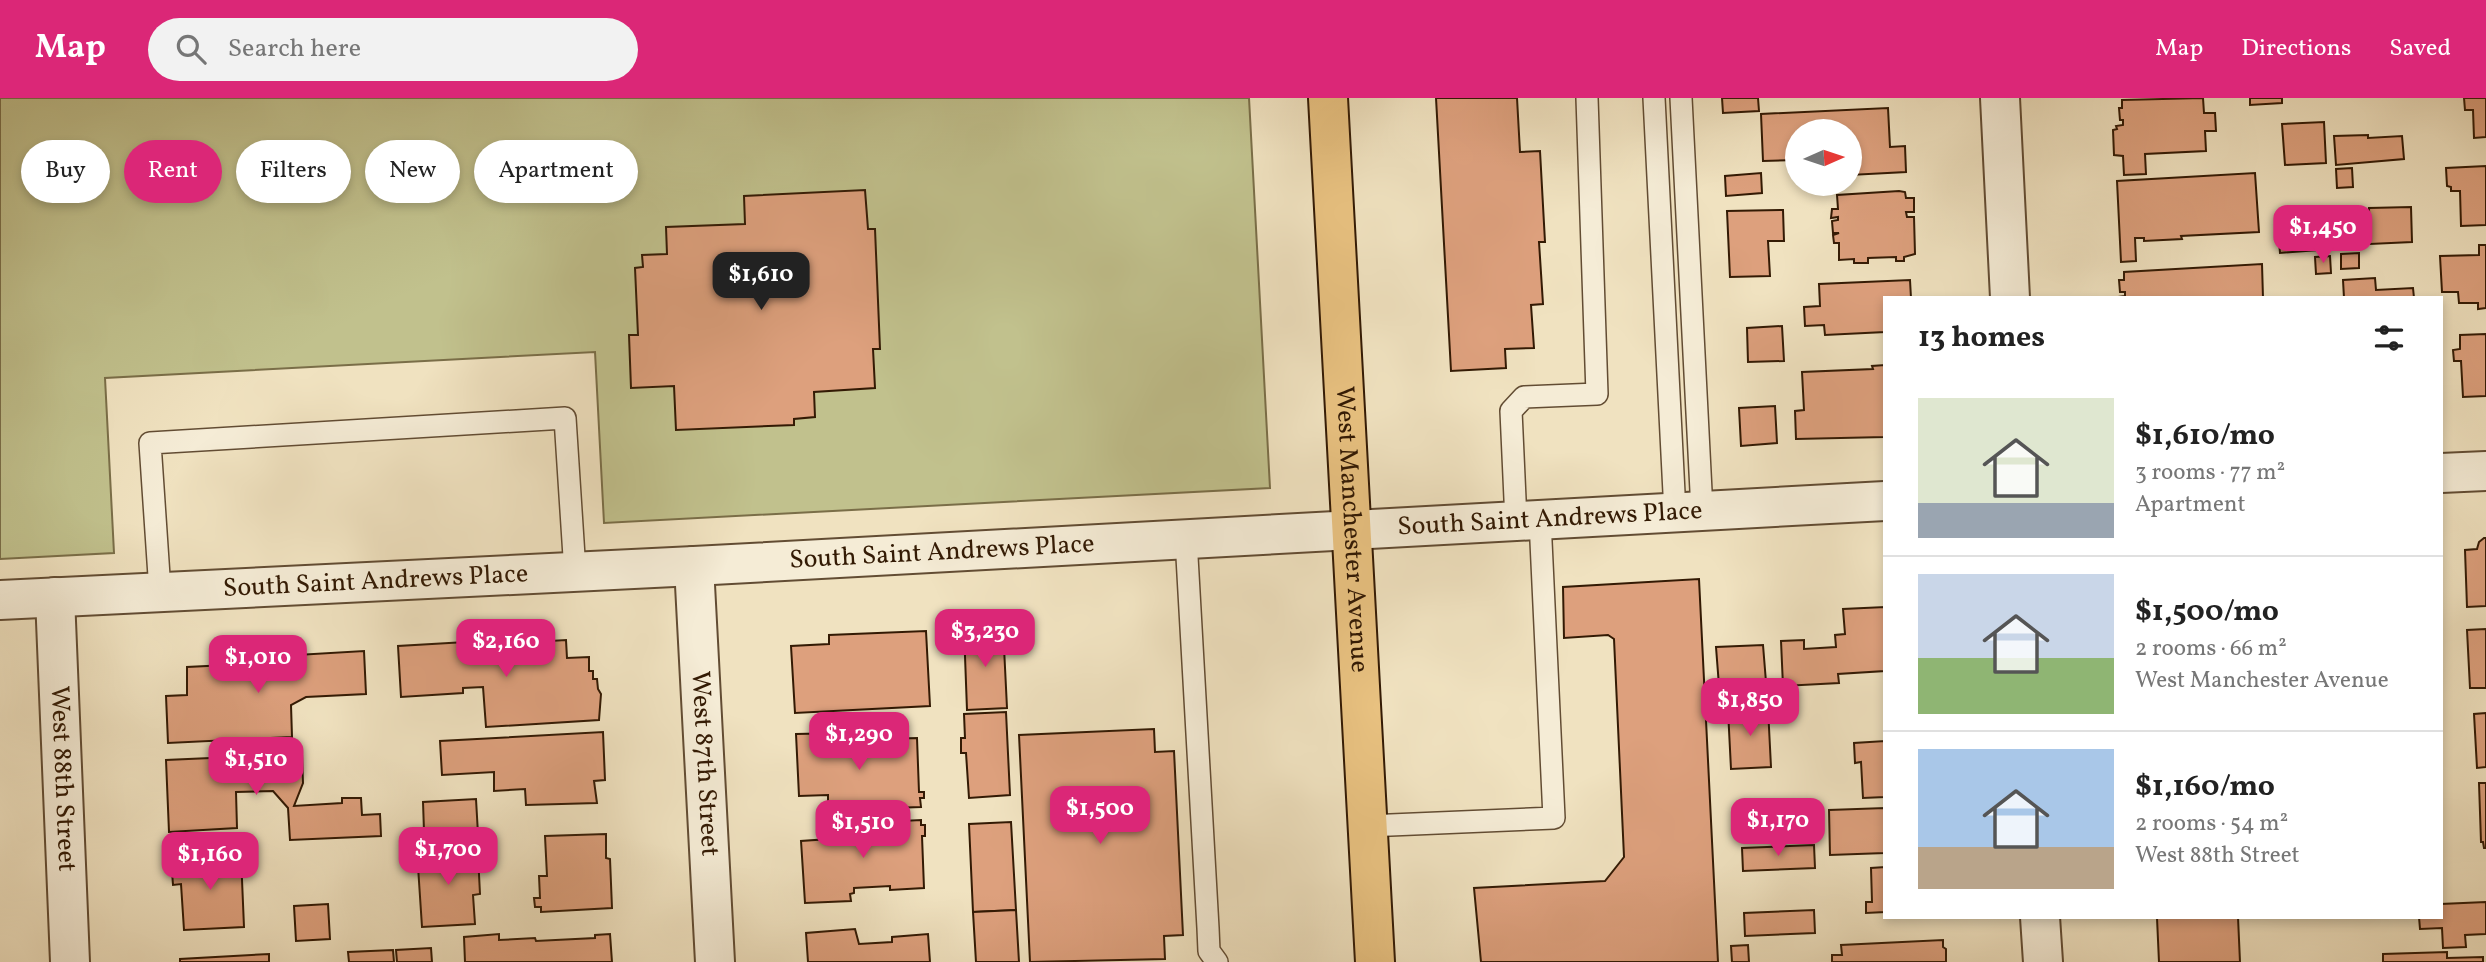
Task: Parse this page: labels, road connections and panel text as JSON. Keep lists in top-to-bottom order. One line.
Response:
{"streets":{"main road":["West Manchester Avenue"],"street":["South Saint Andrews Place","West 87th Street","West 88th Street"]},"crossings":[["South Saint Andrews Place","West Manchester Avenue"],["South Saint Andrews Place","West 87th Street"],["South Saint Andrews Place","West 88th Street"]],"north":"right","page":{"header":"Map","search":"Search here","nav":["Map","Directions","Saved"],"chip":["Buy","Rent","Filters","New","Apartment"],"price":["$1,450","$1,610","$3,230","$2,160","$1,010","$1,850","$1,290","$1,510","$1,500","$1,170","$1,510","$1,700","$1,160"],"heading":"13 homes","list":[{"name":"$1,610/mo","note":"3 rooms · 77 m² · Apartment"},{"name":"$1,500/mo","note":"2 rooms · 66 m² · West Manchester Avenue"},{"name":"$1,160/mo","note":"2 rooms · 54 m² · West 88th Street"}]}}
